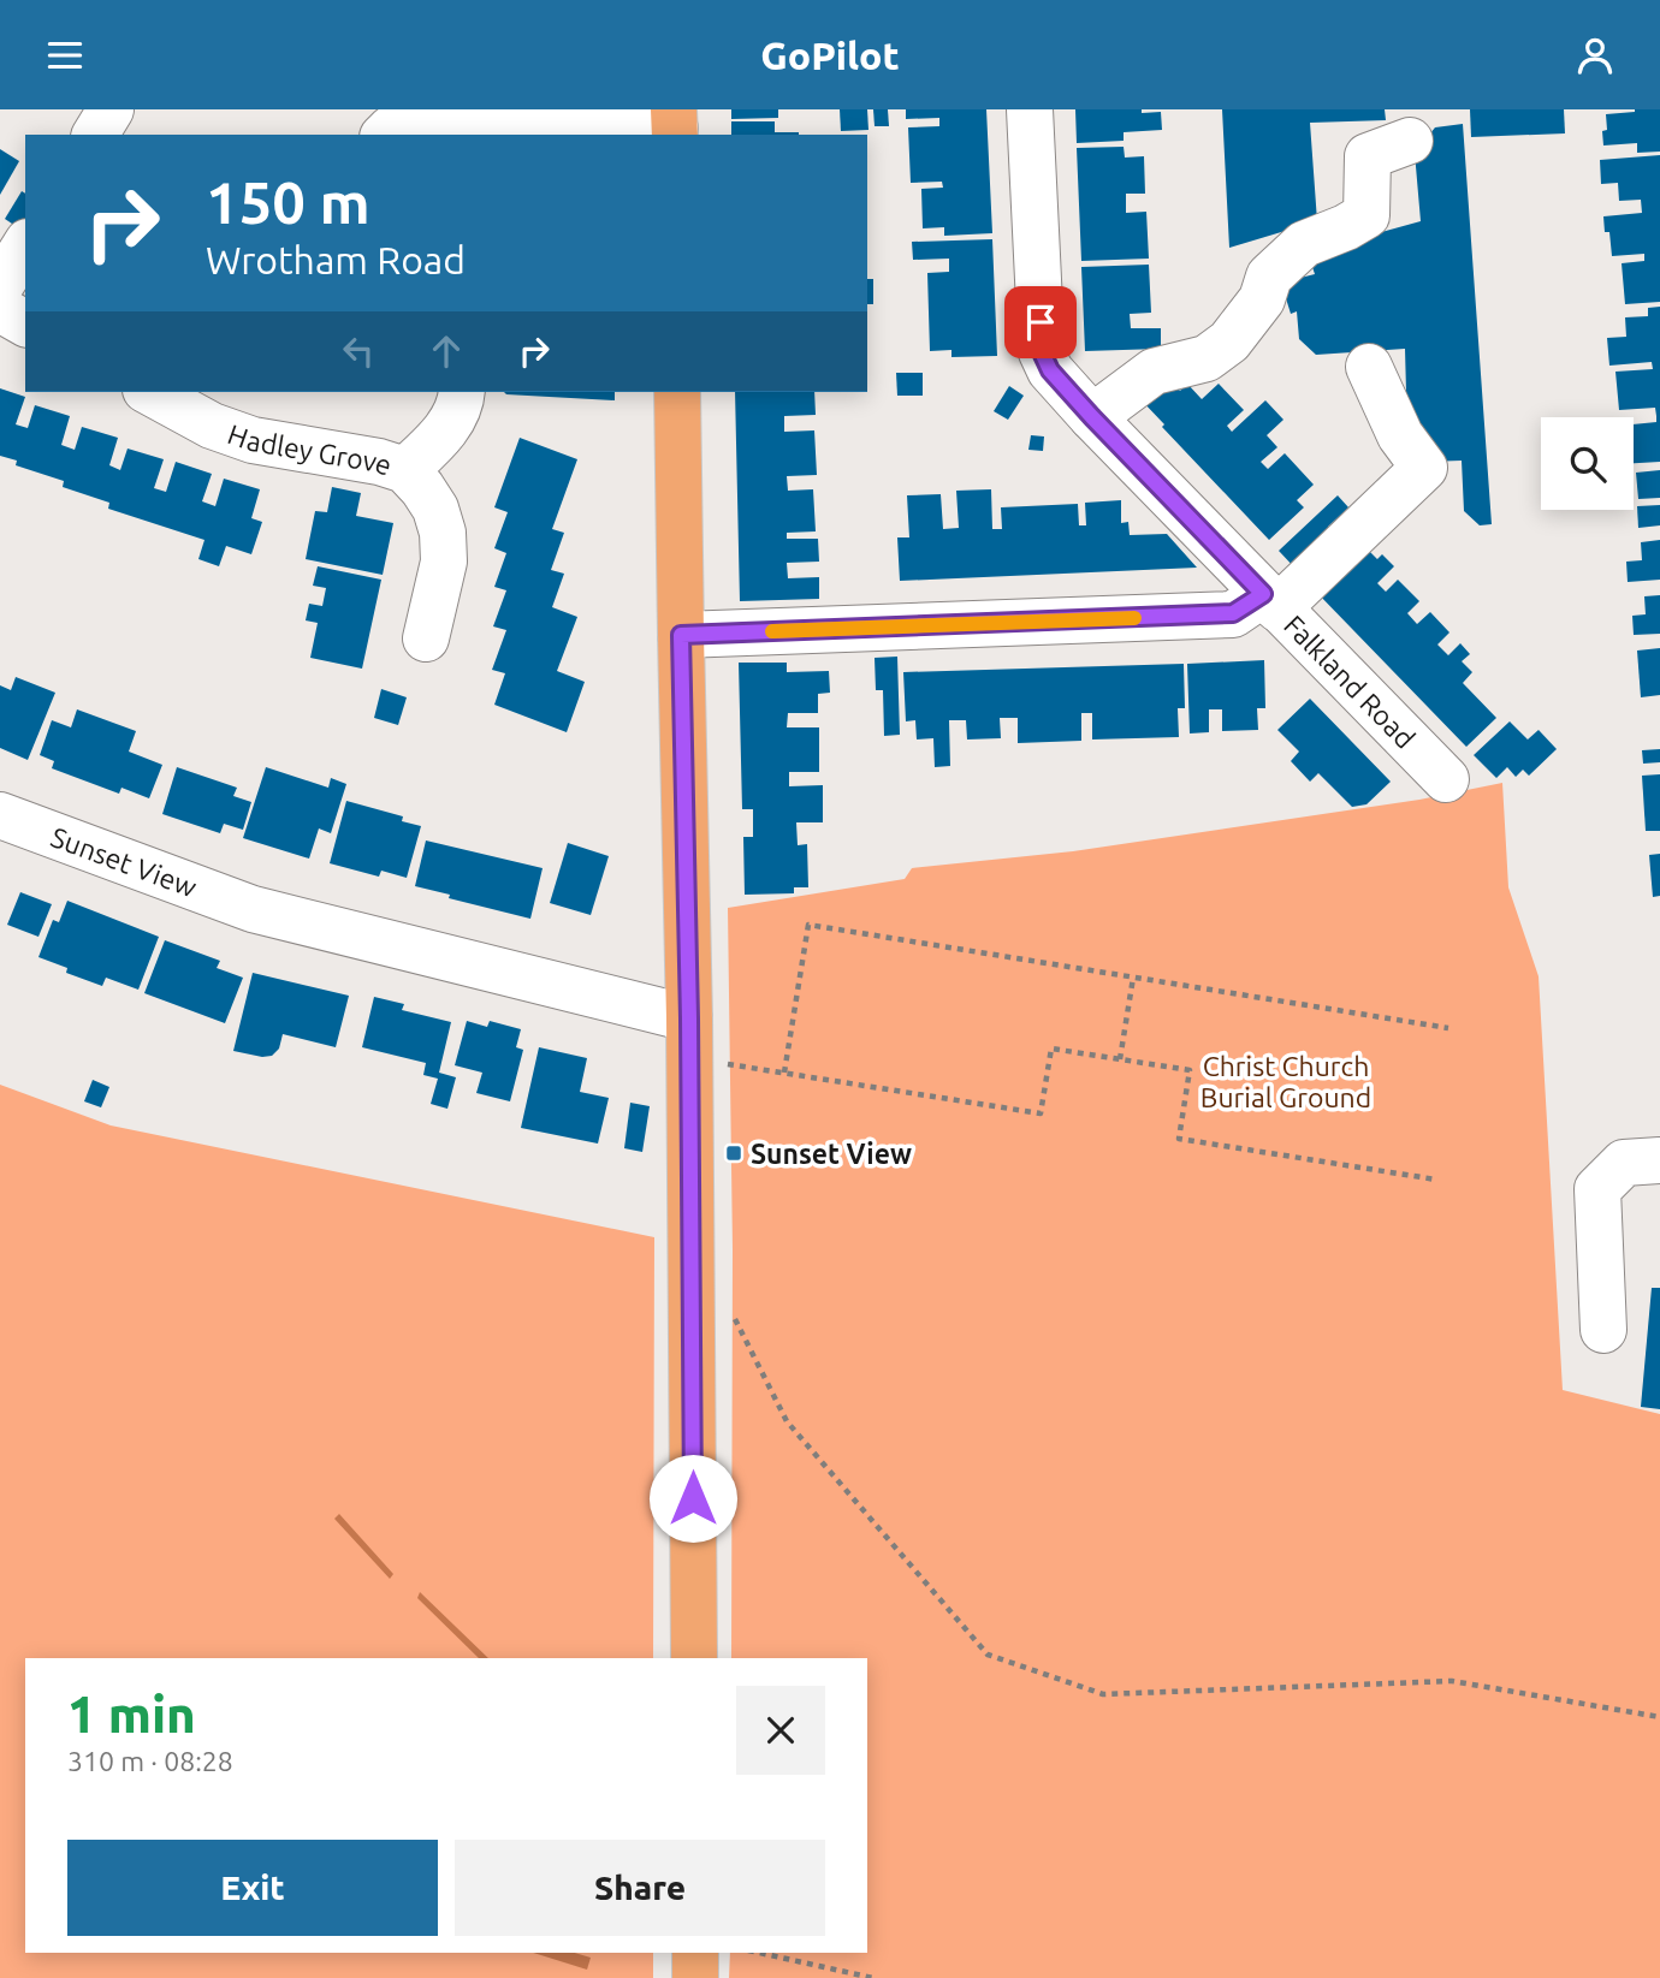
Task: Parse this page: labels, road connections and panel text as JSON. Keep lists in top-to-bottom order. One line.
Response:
{"streets":{"street":["Hadley Grove","Falkland Road","Sunset View"]},"parks":["Christ Church Burial Ground"],"places":{"transit":["Sunset View"]},"page":{"header":"GoPilot","turn":["150 m","Wrotham Road"],"heading":["1 min","310 m · 08:28"],"buttons":["Exit","Share"]}}
